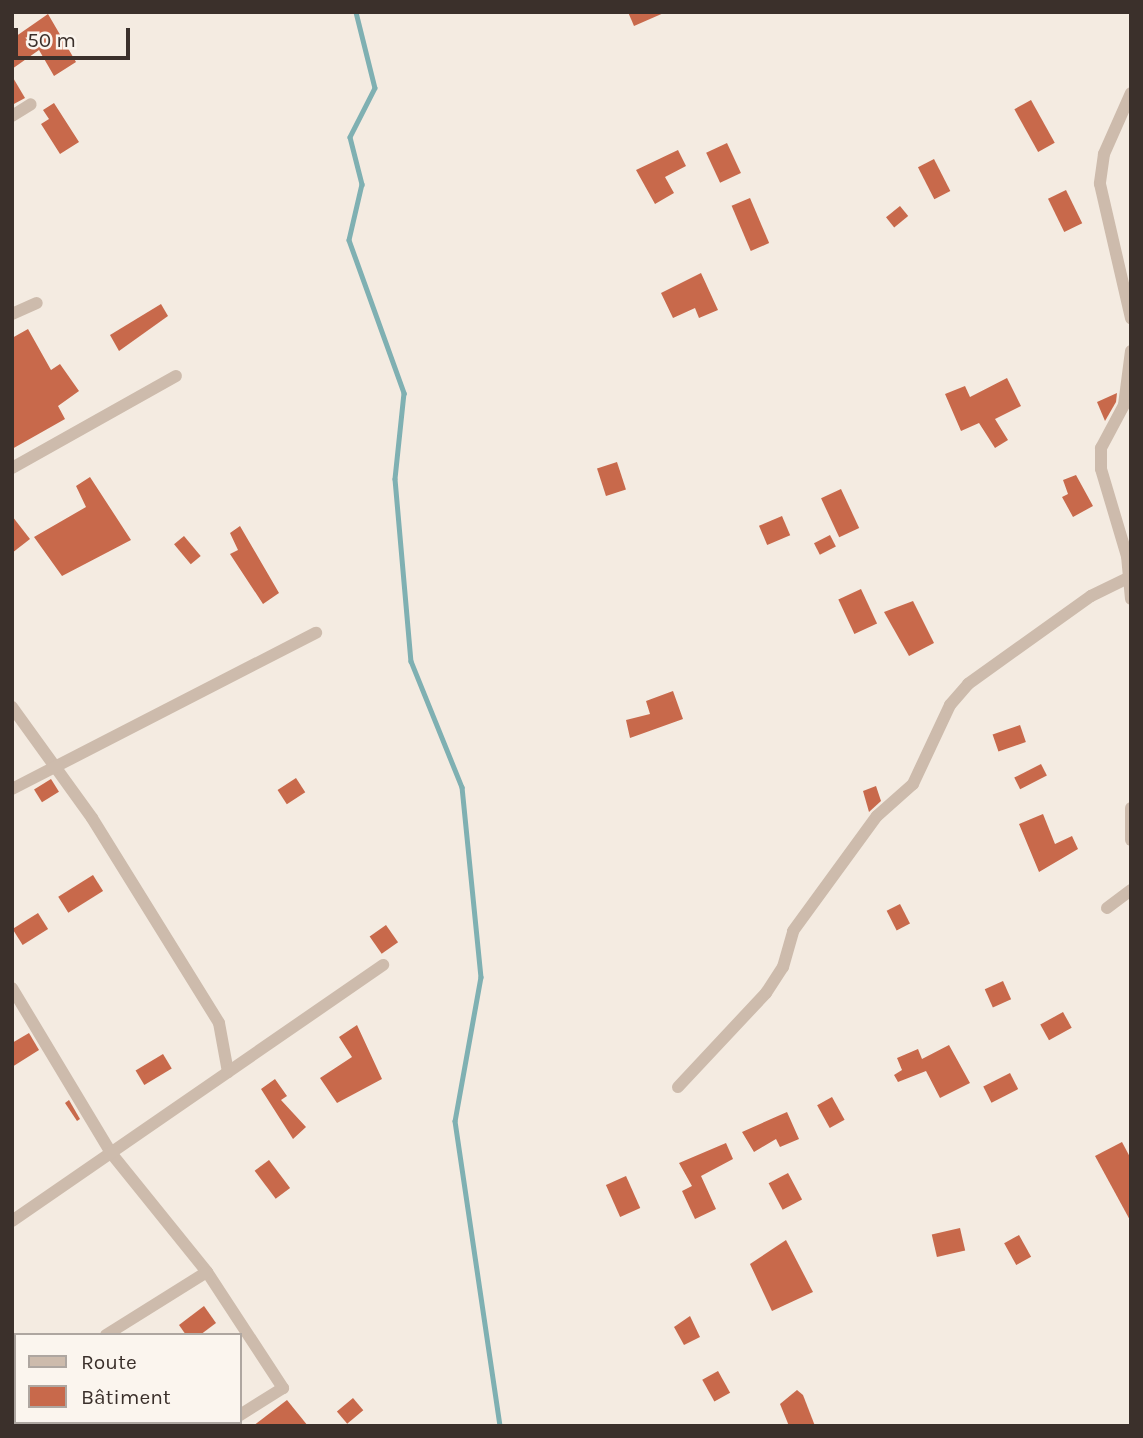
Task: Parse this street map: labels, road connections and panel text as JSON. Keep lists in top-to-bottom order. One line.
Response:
{"legend":["Route","Bâtiment"],"scale_bar":"50 m"}
